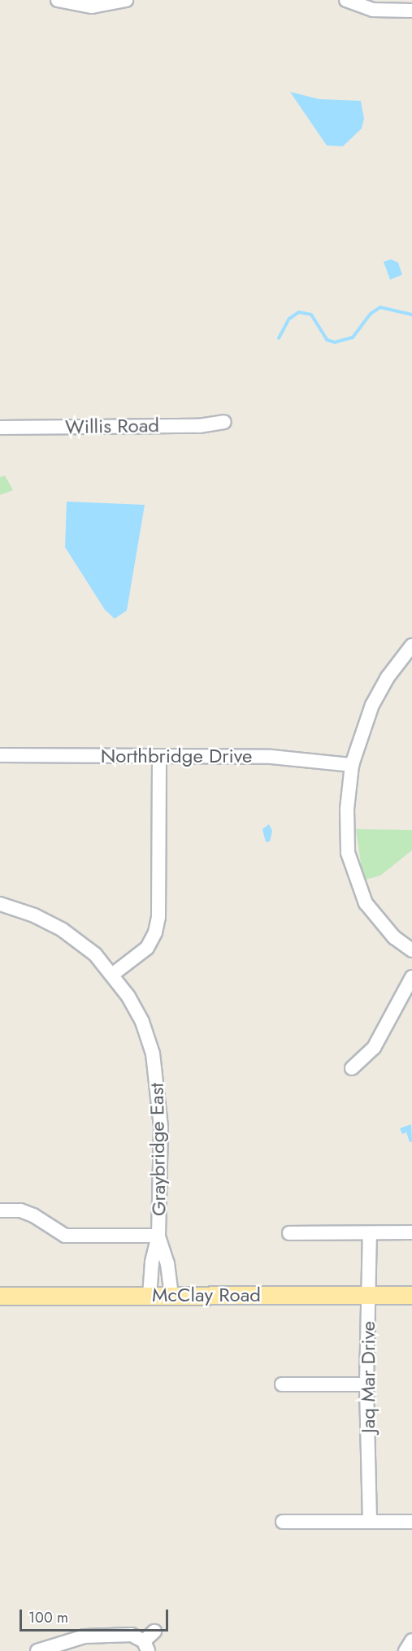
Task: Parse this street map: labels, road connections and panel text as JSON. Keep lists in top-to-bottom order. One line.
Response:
{"streets":{"main road":["McClay Road"],"street":["Willis Road","Northbridge Drive","Graybridge East","Jaq Mar Drive"]},"crossings":[["Graybridge East","McClay Road"],["McClay Road","Jaq Mar Drive"]],"scale_bar":"100 m"}
